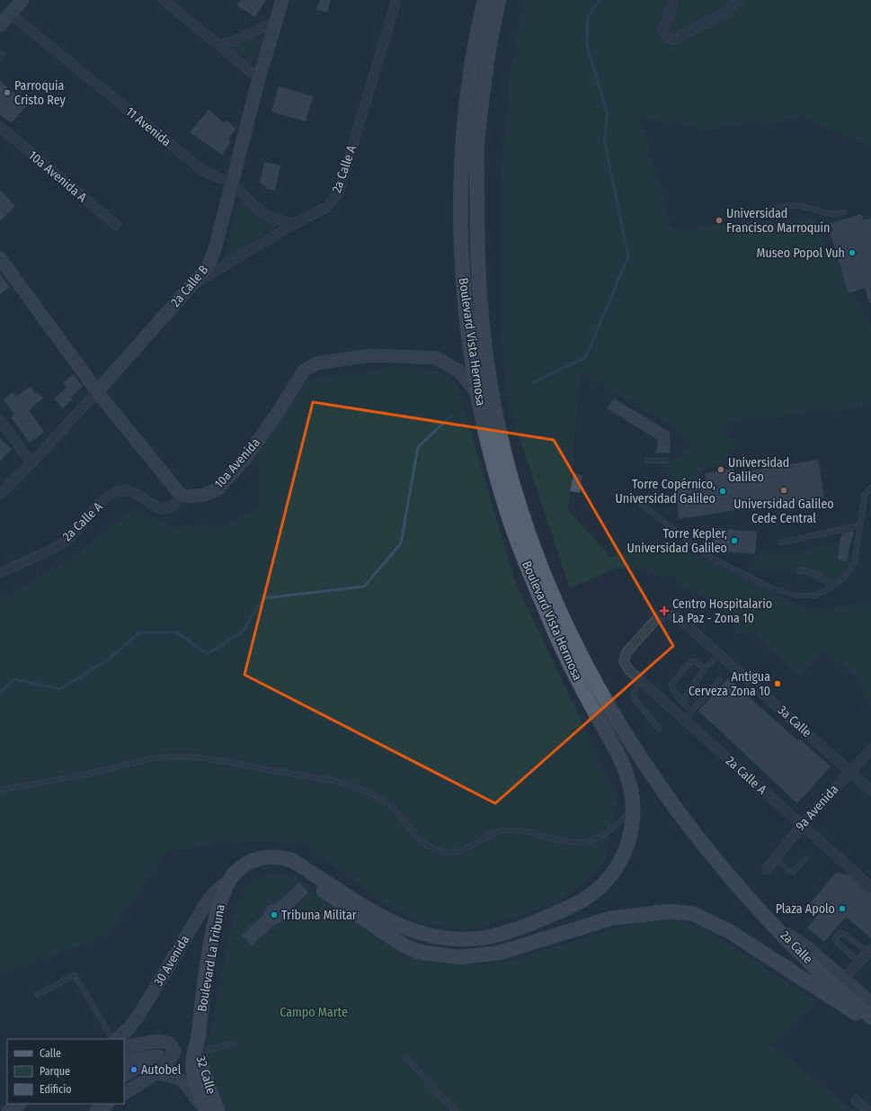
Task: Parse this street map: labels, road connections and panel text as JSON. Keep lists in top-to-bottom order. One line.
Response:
{"streets":{"main road":["Boulevard Vista Hermosa","2a Calle","Boulevard La Tribuna","32 Calle"],"street":["11 Avenida","2a Calle A","10a Avenida A","2a Calle B","10a Avenida","3a Calle","9a Avenida","30 Avenida"]},"crossings":[["11 Avenida","2a Calle B"],["2a Calle A","2a Calle B"],["2a Calle A","10a Avenida"],["2a Calle A","3a Calle"],["2a Calle A","9a Avenida"],["Boulevard Vista Hermosa","10a Avenida"],["Boulevard Vista Hermosa","2a Calle"],["Boulevard Vista Hermosa","Boulevard La Tribuna"],["3a Calle","9a Avenida"],["Boulevard La Tribuna","30 Avenida"],["Boulevard La Tribuna","32 Calle"]],"parks":["Campo Marte"],"places":{"other":["Parroquia Cristo Rey","Universidad Francisco Marroquín","Museo Popol Vuh","Universidad Galileo","Universidad Galileo Cede Central","Torre Copérnico, Universidad Galileo","Torre Kepler, Universidad Galileo","Antigua Cerveza Zona 10","Plaza Apolo","Tribuna Militar","Autobel"],"health":["Centro Hospitalario La Paz - Zona 10"]},"legend":["Calle","Parque","Edificio"]}
